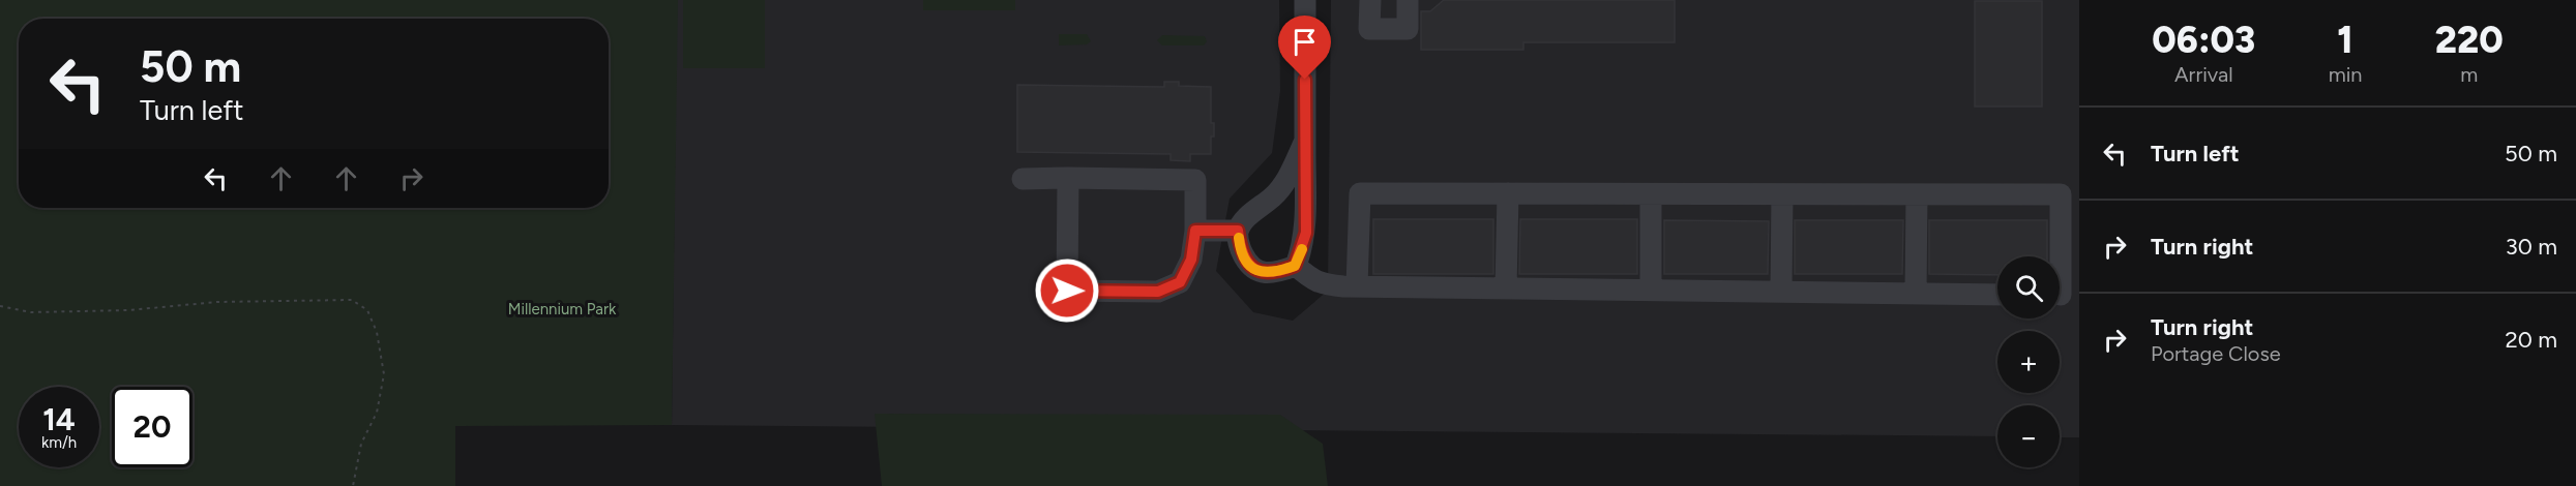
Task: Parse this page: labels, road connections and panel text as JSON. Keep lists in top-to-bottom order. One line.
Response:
{"parks":["Millennium Park"],"page":{"eta":["06:03","Arrival","1","min","220","m"],"turn":["50 m","Turn left"],"list":[{"name":"Turn left","value":"50 m"},{"name":"Turn right","value":"30 m"},{"name":"Turn right","note":"Portage Close","value":"20 m"}],"map_buttons":["+","−"],"speed":"14 km/h","limit":"20"}}
